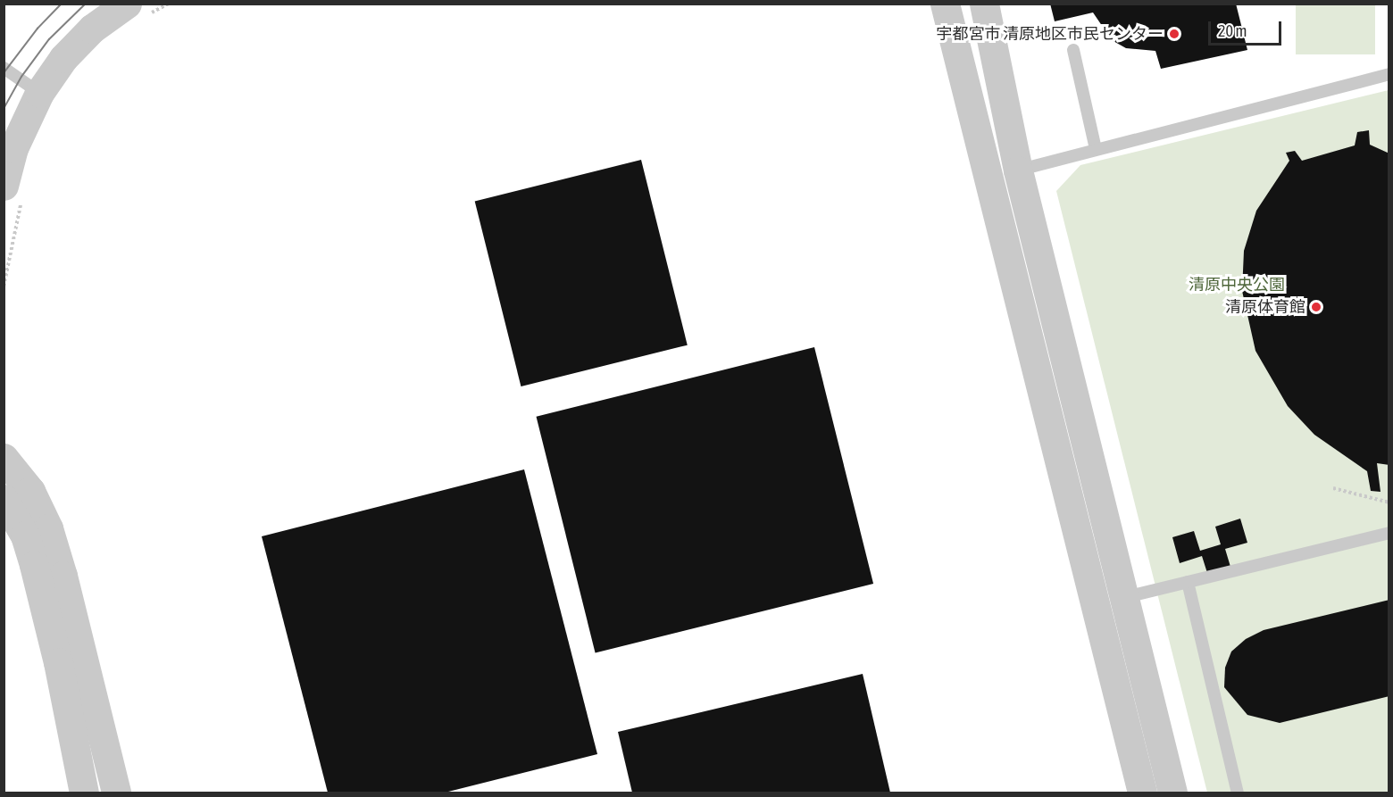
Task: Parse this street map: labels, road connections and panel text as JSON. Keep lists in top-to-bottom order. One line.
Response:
{"parks":["清原中央公園"],"places":["宇都宮市 清原地区市民センター","清原体育館"],"scale_bar":"20 m"}
